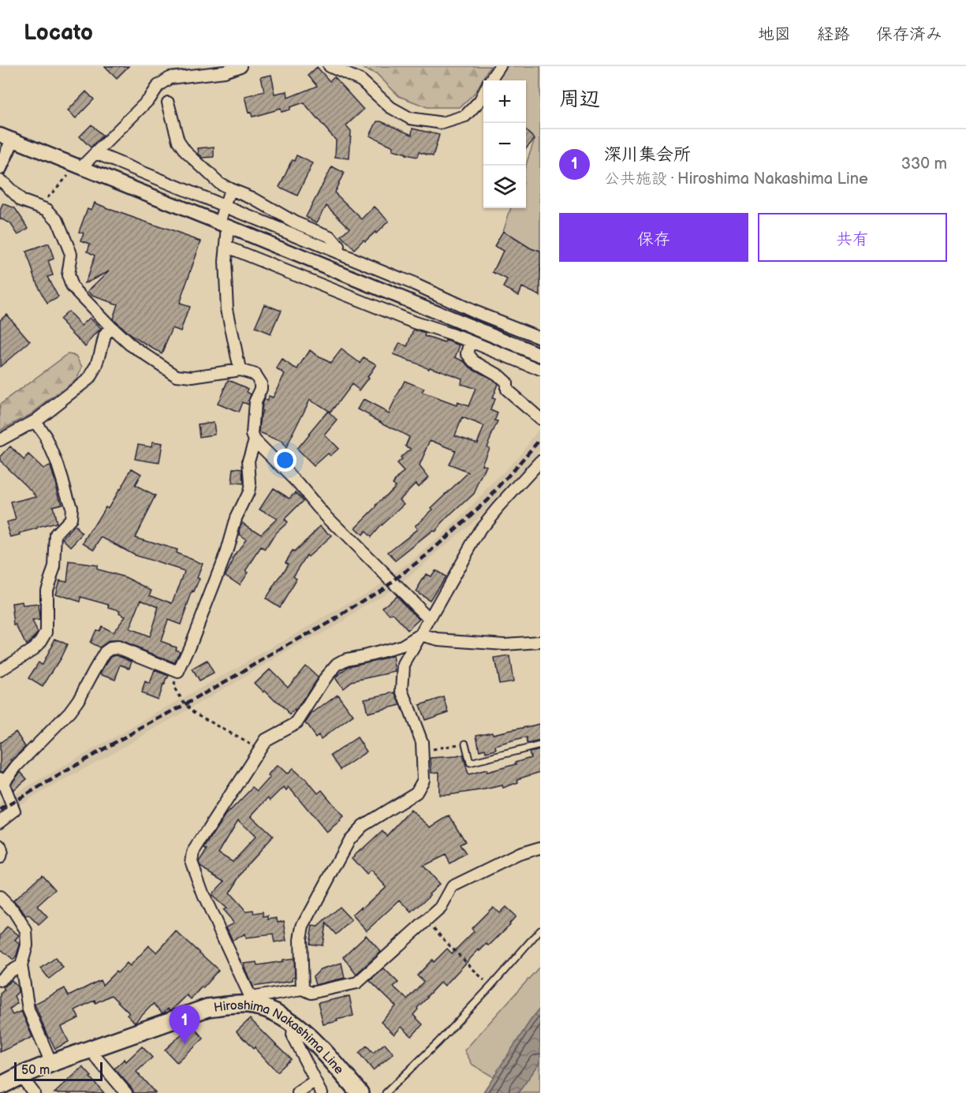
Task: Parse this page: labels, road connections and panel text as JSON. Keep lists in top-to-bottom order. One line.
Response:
{"streets":{"main road":["Hiroshima Nakashima Line"]},"scale_bar":"50 m","page":{"header":"Locato","nav":["地図","経路","保存済み"],"heading":"周辺","map_buttons":["+","−"],"list":[{"mark":"1","name":"深川集会所","note":"公共施設 · Hiroshima Nakashima Line","value":"330 m"}],"buttons":["保存","共有"],"pins":"1","scale":"50 m"}}
